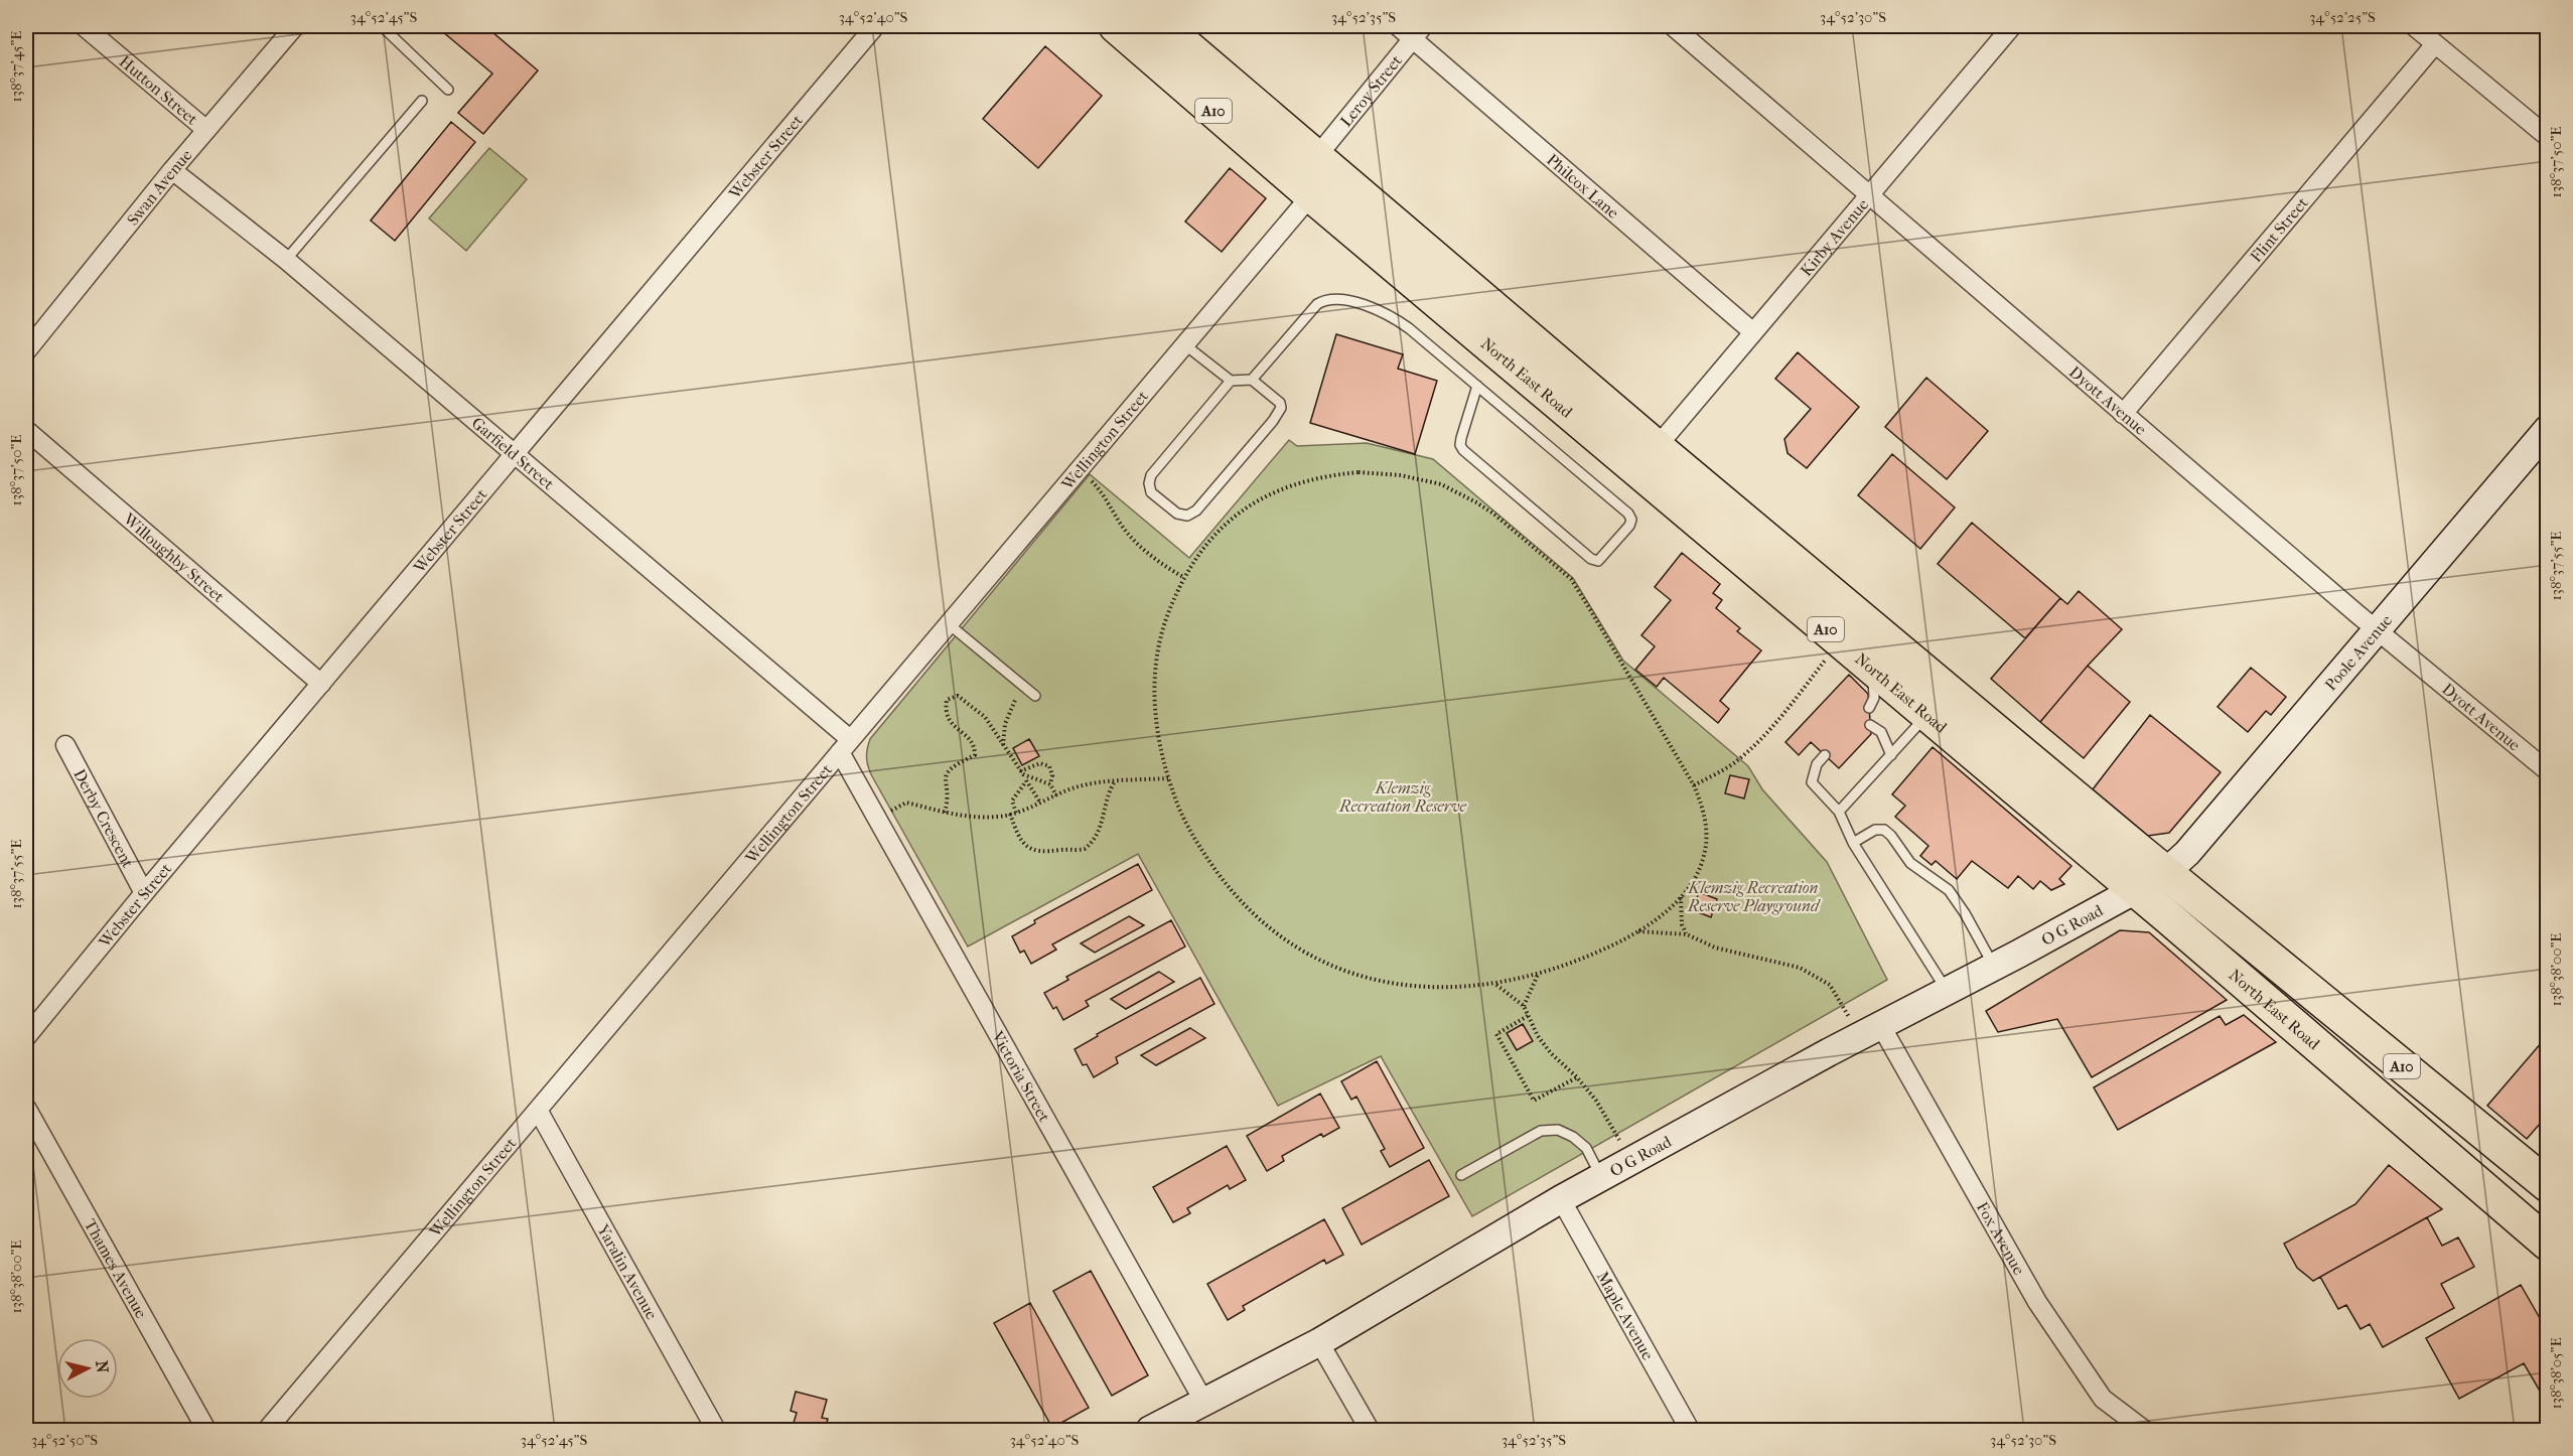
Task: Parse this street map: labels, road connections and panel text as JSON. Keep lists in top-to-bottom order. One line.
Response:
{"streets":{"highway":["A10","North East Road"],"main road":["Poole Avenue","O G Road"],"street":["Hutton Street","Leroy Street","Webster Street","Philcox Lane","Swan Avenue","Flint Street","Kirby Avenue","Dyott Avenue","Wellington Street","Garfield Street","Willoughby Street","Derby Crescent","Victoria Street","Fox Avenue","Thames Avenue","Yaralin Avenue","Maple Avenue"]},"crossings":[["Hutton Street","Swan Avenue"],["Leroy Street","Philcox Lane"],["Leroy Street","North East Road"],["Webster Street","Garfield Street"],["Webster Street","Willoughby Street"],["Webster Street","Derby Crescent"],["Philcox Lane","Kirby Avenue"],["Swan Avenue","Garfield Street"],["Flint Street","Dyott Avenue"],["Kirby Avenue","North East Road"],["Kirby Avenue","Dyott Avenue"],["North East Road","Wellington Street"],["North East Road","Poole Avenue"],["North East Road","O G Road"],["Dyott Avenue","Poole Avenue"],["Wellington Street","Garfield Street"],["Wellington Street","Victoria Street"],["Wellington Street","Yaralin Avenue"],["Garfield Street","Victoria Street"],["O G Road","Victoria Street"],["O G Road","Fox Avenue"],["O G Road","Maple Avenue"]],"parks":["Klemzig Recreation Reserve","Klemzig Recreation Reserve Playground"],"north":"right","coordinates":["34°52'45\"S","34°52'40\"S","34°52'35\"S","34°52'30\"S","34°52'25\"S","138°37'45\"E","138°37'50\"E","138°37'55\"E","138°38'00\"E","138°38'05\"E","34°52'50\"S"]}
